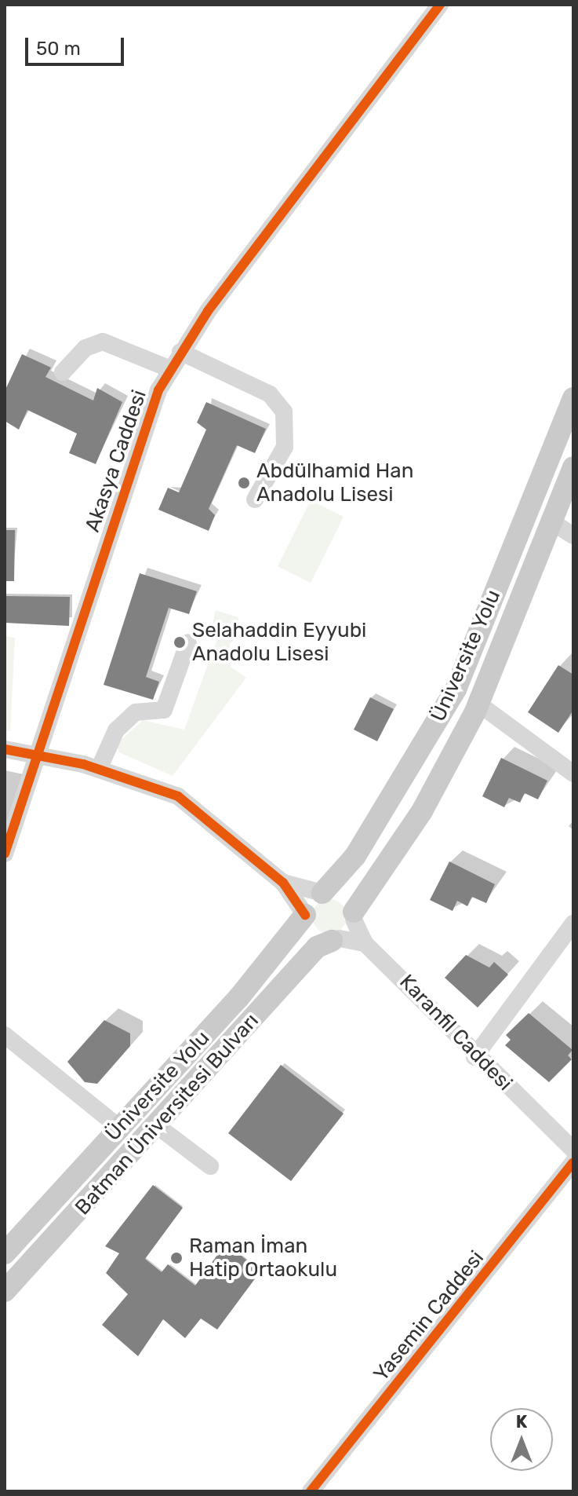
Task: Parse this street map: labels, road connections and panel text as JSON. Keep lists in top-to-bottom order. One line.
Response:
{"streets":{"main road":["Üniversite Yolu","Batman Üniversitesi Bulvarı"],"street":["Akasya Caddesi","Karanfil Caddesi","Yasemin Caddesi"]},"crossings":[["Üniversite Yolu","Batman Üniversitesi Bulvarı"]],"places":["Abdülhamid Han Anadolu Lisesi","Selahaddin Eyyubi Anadolu Lisesi","Raman İman Hatip Ortaokulu"],"scale_bar":"50 m","north":"top"}
